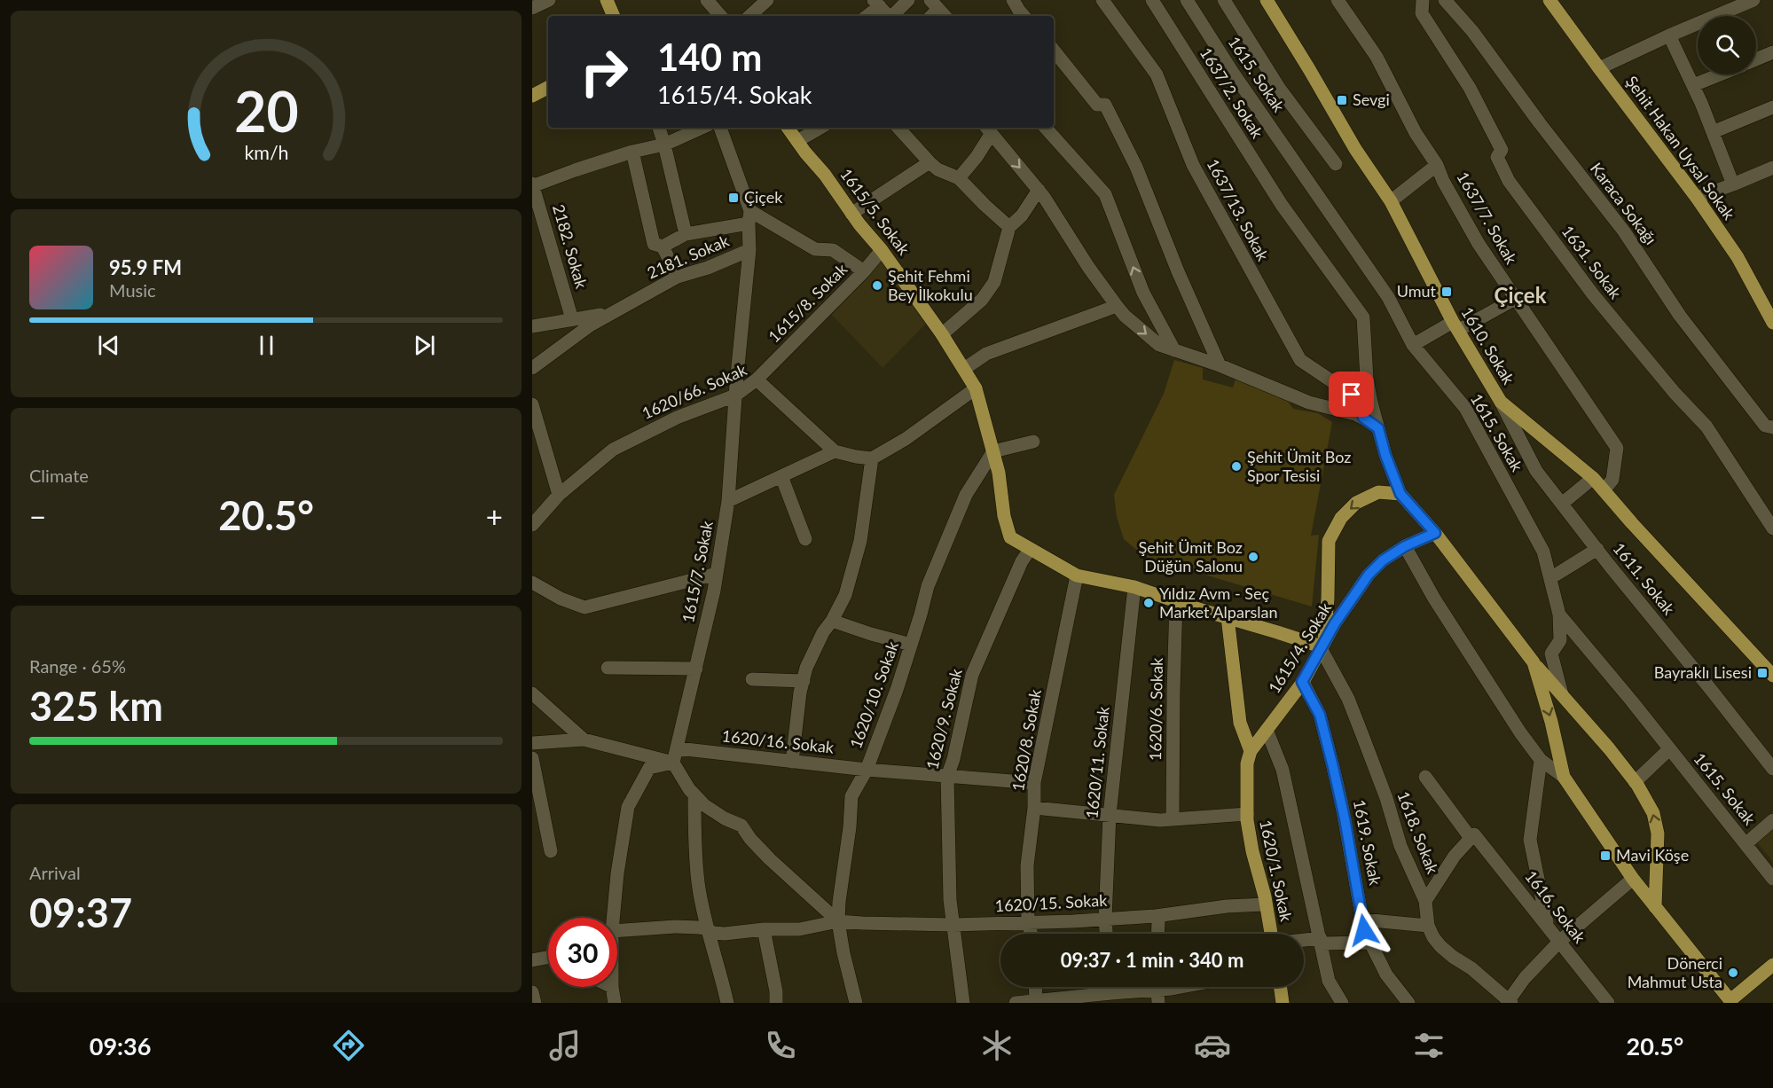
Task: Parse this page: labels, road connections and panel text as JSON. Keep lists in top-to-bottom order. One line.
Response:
{"streets":{"main road":["Şehit Hakan Uysal Sokak","1615/5. Sokak","1610. Sokak","1615/4. Sokak","1620/1. Sokak"],"street":["1615. Sokak","1637/2. Sokak","Karaca Sokağı","1637/13. Sokak","1637/7. Sokak","2182. Sokak","2181. Sokak","1631. Sokak","1615/8. Sokak","1620/66. Sokak","1615/7. Sokak","1611. Sokak","1620/10. Sokak","1620/6. Sokak","1620/9. Sokak","1620/8. Sokak","1620/16. Sokak","1620/11. Sokak","1618. Sokak","1619. Sokak","1620/15. Sokak","1616. Sokak"]},"crossings":[["1615/5. Sokak","1615/8. Sokak"],["1615/5. Sokak","1620/10. Sokak"],["1615/5. Sokak","1620/9. Sokak"],["1615/5. Sokak","1620/8. Sokak"],["1615/5. Sokak","1620/11. Sokak"],["1637/7. Sokak","1610. Sokak"],["2182. Sokak","2181. Sokak"],["2181. Sokak","1615/7. Sokak"],["1615/8. Sokak","1620/66. Sokak"],["1610. Sokak","1611. Sokak"],["1620/66. Sokak","1615/7. Sokak"],["1615/7. Sokak","1620/16. Sokak"],["1615/4. Sokak","1618. Sokak"],["1615/4. Sokak","1619. Sokak"],["1615/4. Sokak","1620/1. Sokak"],["1620/10. Sokak","1620/16. Sokak"],["1620/10. Sokak","1620/15. Sokak"],["1620/9. Sokak","1620/16. Sokak"],["1620/9. Sokak","1620/15. Sokak"],["1620/8. Sokak","1620/16. Sokak"],["1620/8. Sokak","1620/15. Sokak"],["1620/11. Sokak","1620/15. Sokak"],["1620/1. Sokak","1620/15. Sokak"]],"districts":["Çiçek"],"places":{"transit":["Sevgi","Çiçek","Umut","Bayraklı Lisesi","Mavi Köşe"],"other":["Şehit Fehmi Bey İlkokulu","Şehit Ümit Boz Spor Tesisi","Şehit Ümit Boz Düğün Salonu","Yıldız Avm - Seç Market Alparslan","Dönerci Mahmut Usta"]},"page":{"turn":["140 m","1615/4. Sokak"],"song":["95.9 FM","Music"],"tile":["Climate",["Range · 65%","325 km"],["Arrival","09:37"]],"heat":["−","20.5°","+"],"limit":"30","trip":"09:37 · 1 min · 340 m","tabs":["09:36","20.5°"],"gauge":["20","km/h"]}}
